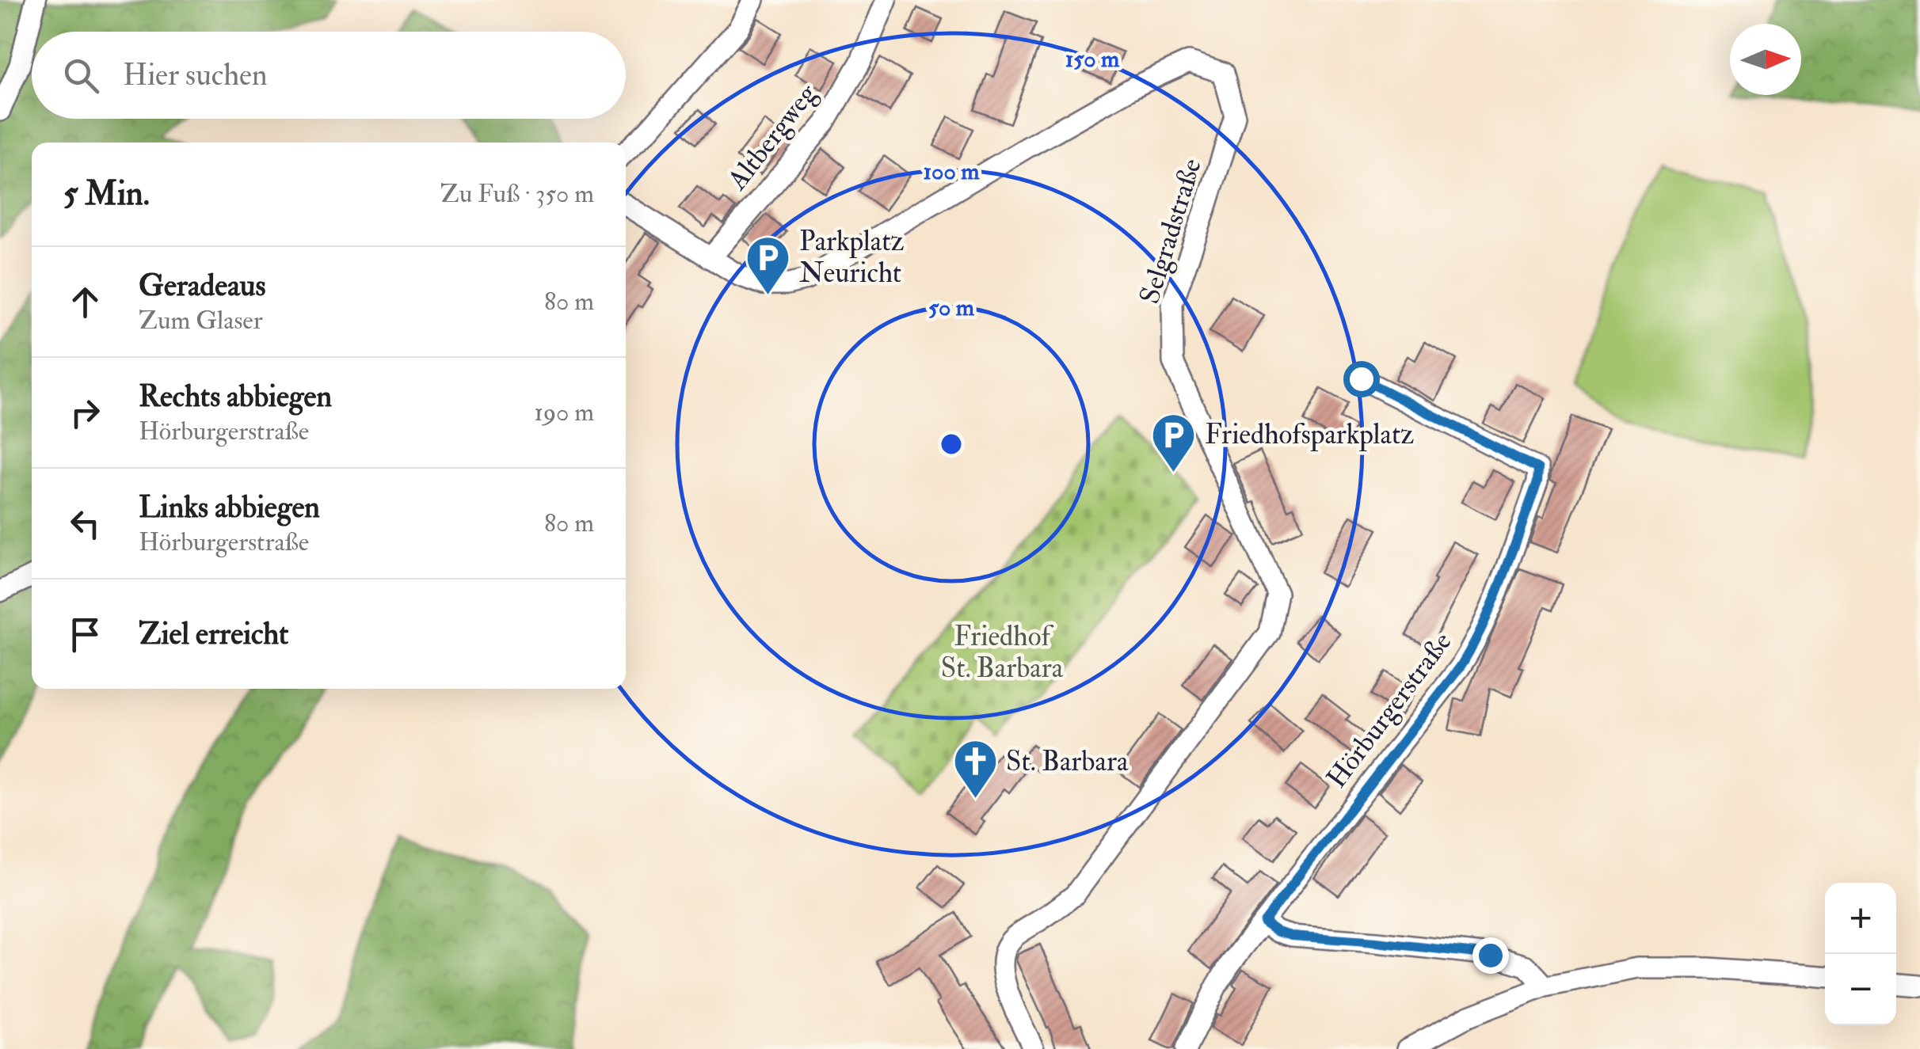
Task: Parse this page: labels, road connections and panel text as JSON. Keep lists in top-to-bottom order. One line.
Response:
{"streets":{"street":["Altbergweg","Selgradstraße","Hörburgerstraße"]},"crossings":[["Altbergweg","Selgradstraße"]],"parks":["Friedhof St. Barbara"],"places":{"parking":["Parkplatz Neuricht","Friedhofsparkplatz"],"church":["St. Barbara"]},"north":"right","page":{"search":"Hier suchen","heading":["5 Min.","Zu Fuß · 350 m"],"list":[["Geradeaus","Zum Glaser","80 m"],["Rechts abbiegen","Hörburgerstraße","190 m"],["Links abbiegen","Hörburgerstraße","80 m"],"Ziel erreicht"],"map_buttons":["+","−"]},"rings":["150 m","100 m","50 m"]}
